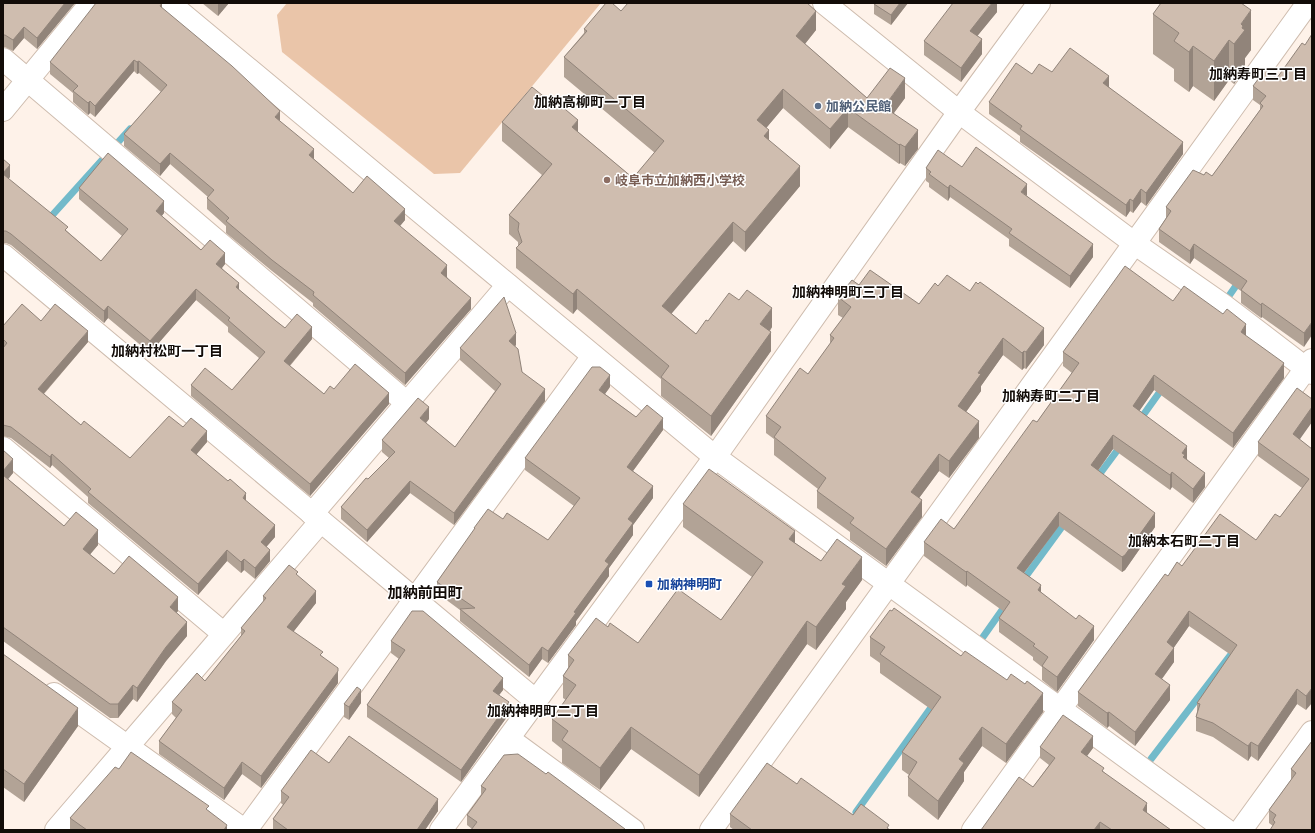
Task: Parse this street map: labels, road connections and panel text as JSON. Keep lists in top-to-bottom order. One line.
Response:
{"districts":["加納寿町三丁目","加納高柳町一丁目","加納神明町三丁目","加納村松町一丁目","加納寿町二丁目","加納本石町二丁目","加納前田町","加納神明町二丁目"],"places":{"other":["加納公民館","岐阜市立加納西小学校"],"transit":["加納神明町"]}}
